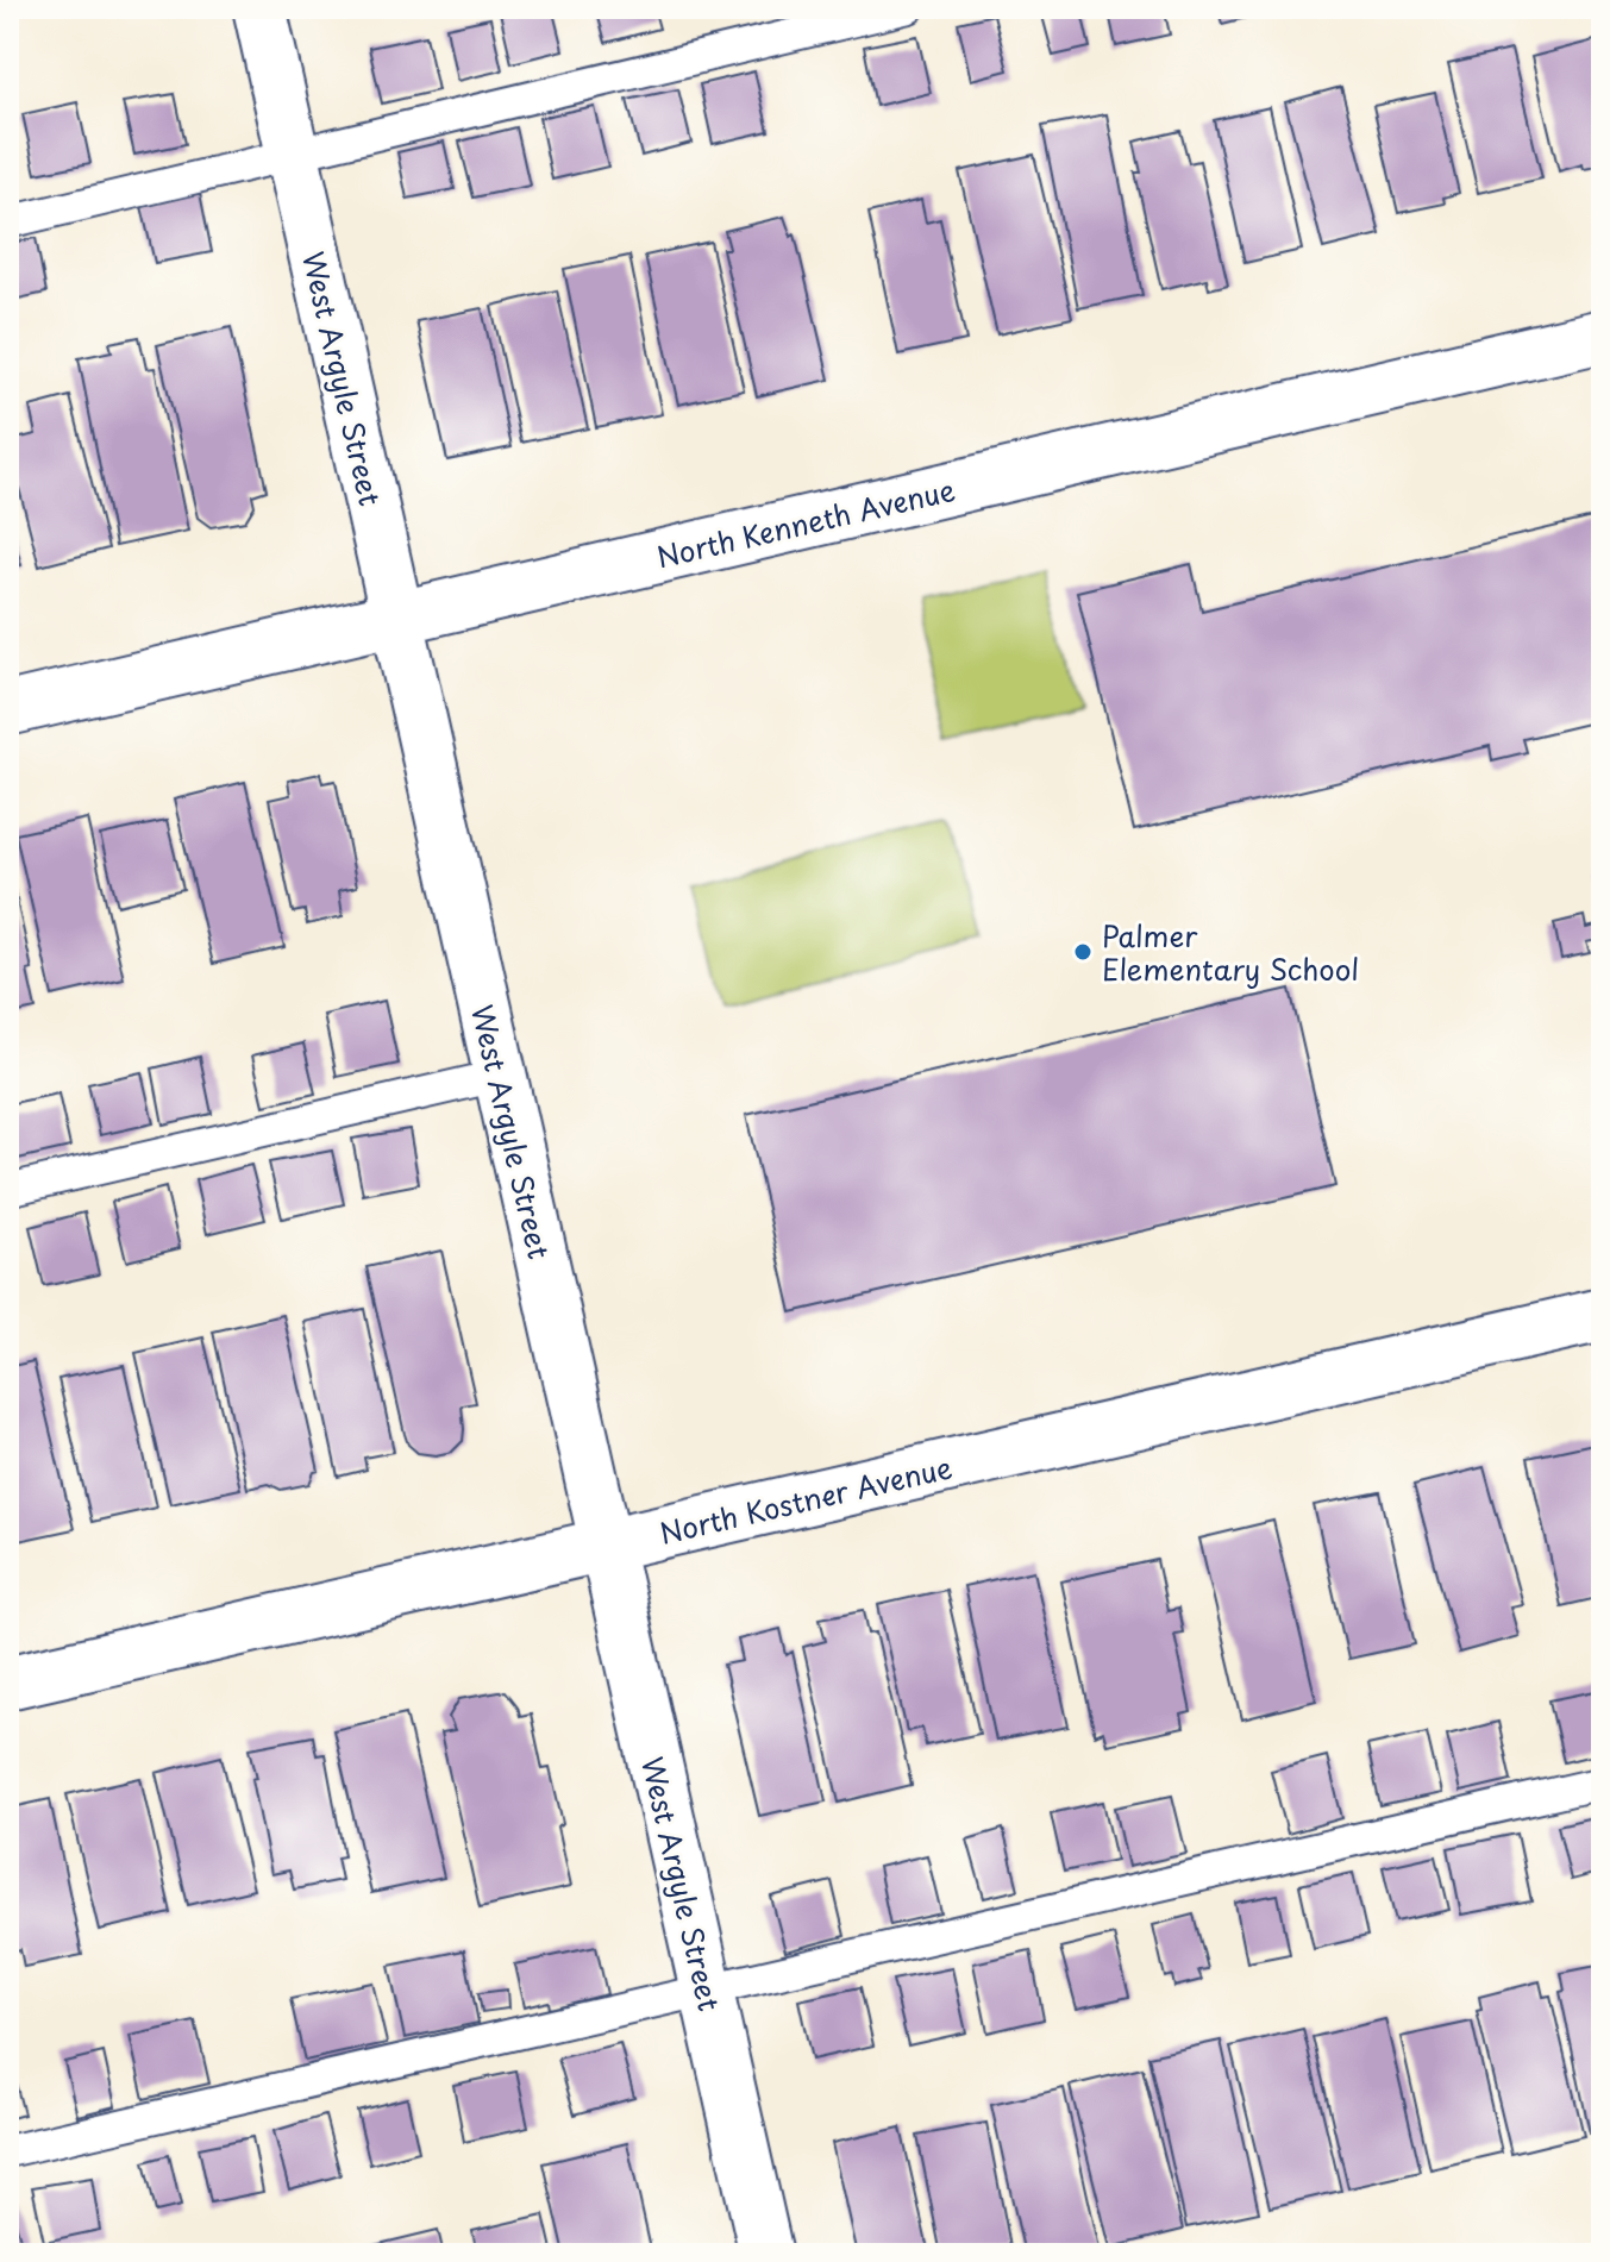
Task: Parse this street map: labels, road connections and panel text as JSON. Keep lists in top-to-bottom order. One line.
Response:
{"streets":{"street":["West Argyle Street","North Kenneth Avenue","North Kostner Avenue"]},"crossings":[["West Argyle Street","North Kenneth Avenue"],["West Argyle Street","North Kostner Avenue"]],"places":["Palmer Elementary School"]}
